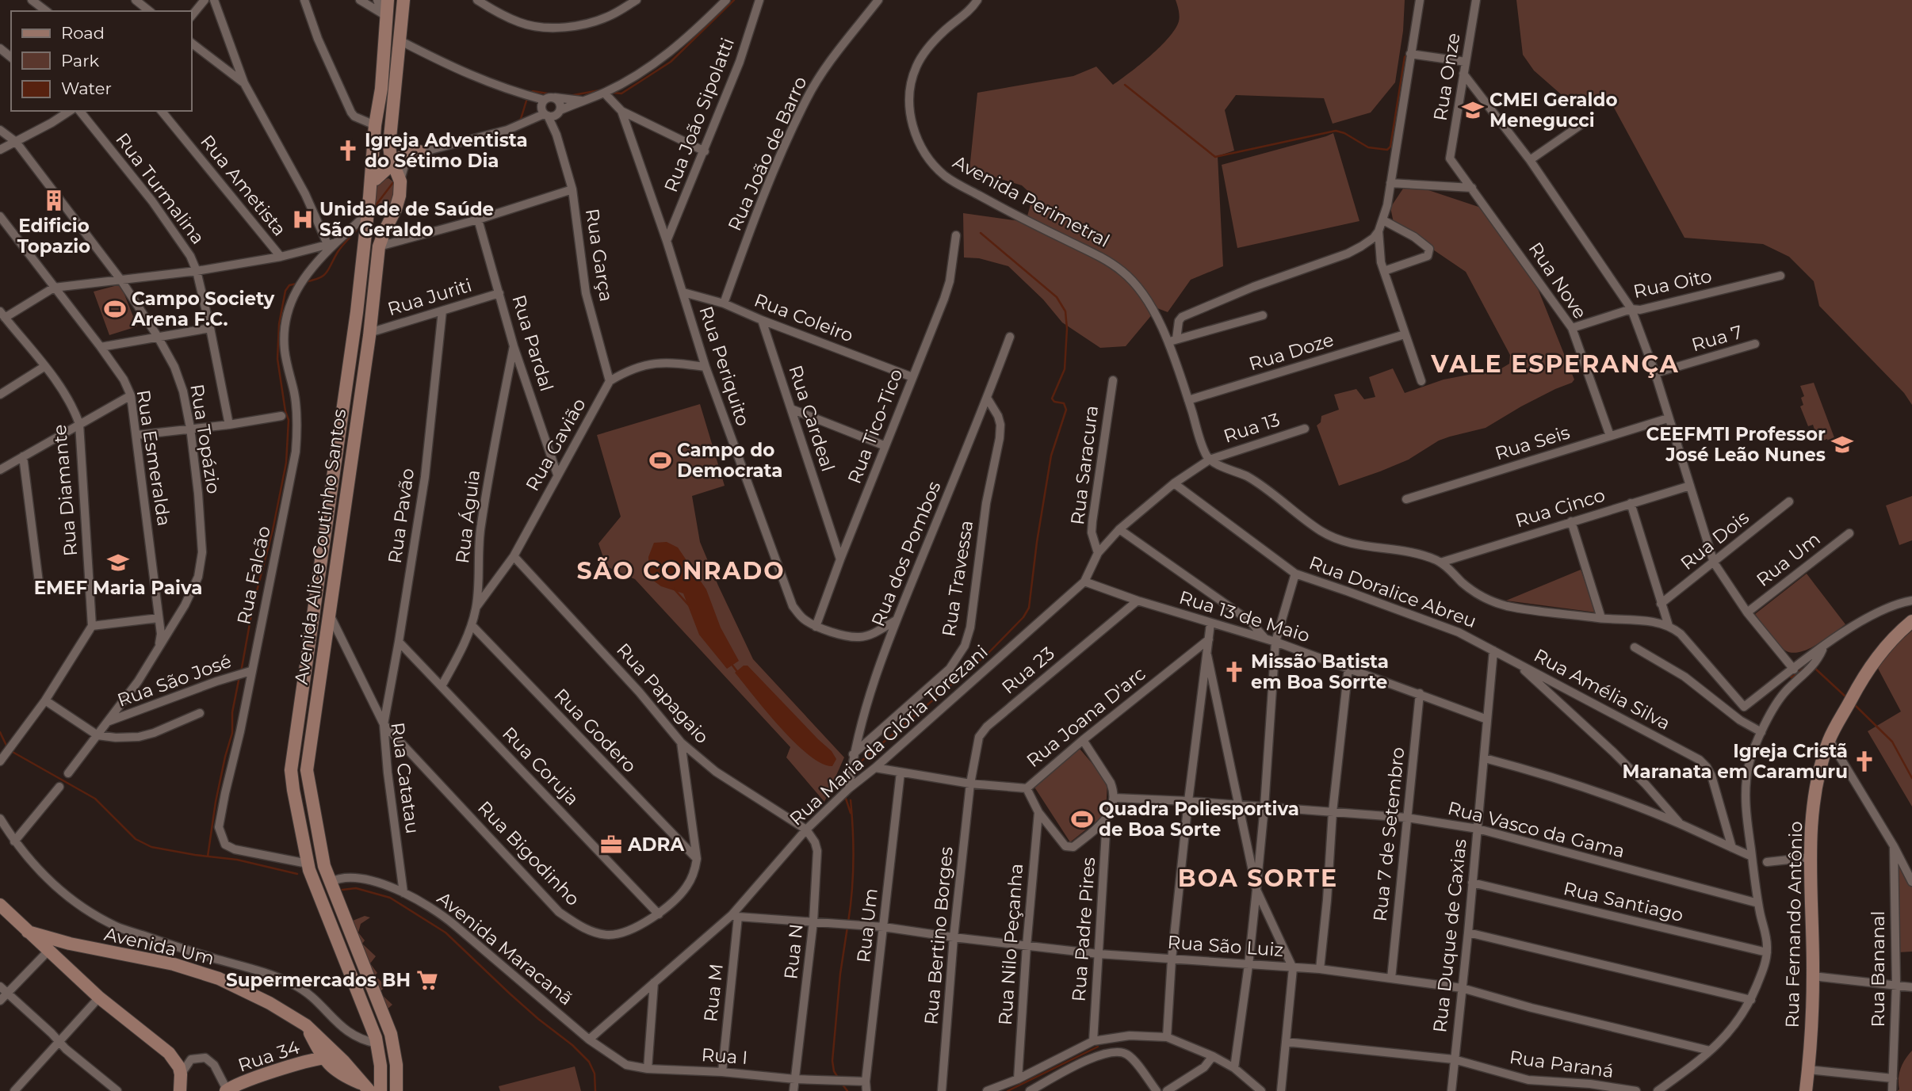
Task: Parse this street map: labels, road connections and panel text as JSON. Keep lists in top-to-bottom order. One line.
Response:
{"streets":{"main road":["Avenida Alice Coutinho Santos","Rua Fernando Antônio","Avenida Um","Rua 34"],"street":["Rua Onze","Rua João Sipolatti","Rua João de Barro","Rua Ametista","Rua Turmalina","Avenida Perimetral","Rua Garça","Rua Nove","Rua Oito","Rua Juriti","Rua Coleiro","Rua 7","Rua Pardal","Rua Doze","Rua Periquito","Rua Cardeal","Rua Tico-Tico","Rua 13","Rua Topázio","Rua Seis","Rua Gavião","Rua Esmeralda","Rua Saracura","Rua Diamante","Rua Cinco","Rua Pavão","Rua Águia","Rua Dois","Rua dos Pombos","Rua Um","Rua Falcão","Rua Travessa","Rua Doralice Abreu","Rua 13 de Maio","Rua 23","Rua São José","Rua Amélia Silva","Rua Papagaio","Rua Joana D'arc","Rua Godero","Rua Maria da Glória Torezani","Rua Coruja","Rua Catatau","Rua Vasco da Gama","Rua 7 de Setembro","Rua Bigodinho","Rua Santiago","Rua Padre Pires","Rua Bertino Borges","Rua Duque de Caxias","Rua Nilo Peçanha","Rua São Luiz","Avenida Maracanã","Rua N","Rua Bananal","Rua M","Rua I","Rua Paraná"]},"crossings":[["Rua Onze","Rua Nove"],["Rua João Sipolatti","Rua Periquito"],["Rua João de Barro","Rua Coleiro"],["Avenida Perimetral","Rua Doze"],["Avenida Perimetral","Rua 13"],["Avenida Perimetral","Rua Maria da Glória Torezani"],["Rua Garça","Rua Gavião"],["Rua Nove","Rua Oito"],["Rua Nove","Rua Seis"],["Rua Juriti","Rua Pardal"],["Rua Juriti","Rua Pavão"],["Rua Juriti","Avenida Alice Coutinho Santos"],["Rua Coleiro","Rua Periquito"],["Rua Coleiro","Rua Cardeal"],["Rua Coleiro","Rua Tico-Tico"],["Rua Pardal","Rua Gavião"],["Rua Pardal","Rua Águia"],["Rua Periquito","Rua Tico-Tico"],["Rua Periquito","Rua dos Pombos"],["Rua Cardeal","Rua Tico-Tico"],["Rua 13","Rua Maria da Glória Torezani"],["Rua Topázio","Rua Esmeralda"],["Rua Topázio","Rua São José"],["Rua Gavião","Rua Águia"],["Rua Gavião","Rua Papagaio"],["Rua Saracura","Rua Maria da Glória Torezani"],["Rua Pavão","Rua Coruja"],["Rua Pavão","Rua Catatau"],["Rua Pavão","Rua Bigodinho"],["Rua Águia","Rua Godero"],["Rua Águia","Rua Coruja"],["Avenida Alice Coutinho Santos","Rua Falcão"],["Avenida Alice Coutinho Santos","Rua Catatau"],["Avenida Alice Coutinho Santos","Avenida Maracanã"],["Rua dos Pombos","Rua Travessa"],["Rua dos Pombos","Rua Maria da Glória Torezani"],["Rua Um","Rua Joana D'arc"],["Rua Um","Rua São Luiz"],["Rua Um","Rua I"],["Rua Falcão","Rua São José"],["Rua Doralice Abreu","Rua Amélia Silva"],["Rua Doralice Abreu","Rua Maria da Glória Torezani"],["Rua Doralice Abreu","Rua Duque de Caxias"],["Rua 13 de Maio","Rua 23"],["Rua 13 de Maio","Rua Maria da Glória Torezani"],["Rua 13 de Maio","Rua 7 de Setembro"],["Rua 13 de Maio","Rua Duque de Caxias"],["Rua 23","Rua Joana D'arc"],["Rua 23","Rua Bertino Borges"],["Rua Amélia Silva","Rua Duque de Caxias"],["Rua Papagaio","Rua Maria da Glória Torezani"],["Rua Papagaio","Rua Bigodinho"],["Rua Papagaio","Rua N"],["Rua Joana D'arc","Rua Maria da Glória Torezani"],["Rua Joana D'arc","Rua Bertino Borges"],["Rua Godero","Rua Bigodinho"],["Rua Maria da Glória Torezani","Rua São Luiz"],["Rua Maria da Glória Torezani","Avenida Maracanã"],["Rua Maria da Glória Torezani","Rua N"],["Rua Maria da Glória Torezani","Rua M"],["Rua Maria da Glória Torezani","Rua I"],["Rua Coruja","Rua Bigodinho"],["Rua Catatau","Rua Bigodinho"],["Rua Catatau","Avenida Maracanã"],["Rua Vasco da Gama","Rua 7 de Setembro"],["Rua Vasco da Gama","Rua Duque de Caxias"],["Rua 7 de Setembro","Rua São Luiz"],["Rua Santiago","Rua Duque de Caxias"],["Rua Padre Pires","Rua São Luiz"],["Rua Bertino Borges","Rua São Luiz"],["Rua Duque de Caxias","Rua São Luiz"],["Rua Duque de Caxias","Rua Paraná"],["Rua Nilo Peçanha","Rua São Luiz"],["Avenida Um","Rua 34"],["Rua São Luiz","Rua N"],["Rua São Luiz","Rua M"],["Avenida Maracanã","Rua I"],["Rua N","Rua I"],["Rua M","Rua I"]],"districts":["VALE ESPERANÇA","SÃO CONRADO","BOA SORTE"],"places":{"school or university":["CMEI Geraldo Menegucci","CEEFMTI Professor José Leão Nunes","EMEF Maria Paiva"],"church":["Igreja Adventista do Sétimo Dia","Missão Batista em Boa Sorrte","Igreja Cristã Maranata em Caramuru"],"building":["Edificio Topazio"],"hospital":["Unidade de Saúde São Geraldo"],"sports":["Campo Society Arena F.C.","Campo do Democrata","Quadra Poliesportiva de Boa Sorte"],"office":["ADRA"],"supermarket":["Supermercados BH"]},"legend":["Road","Park","Water"]}
